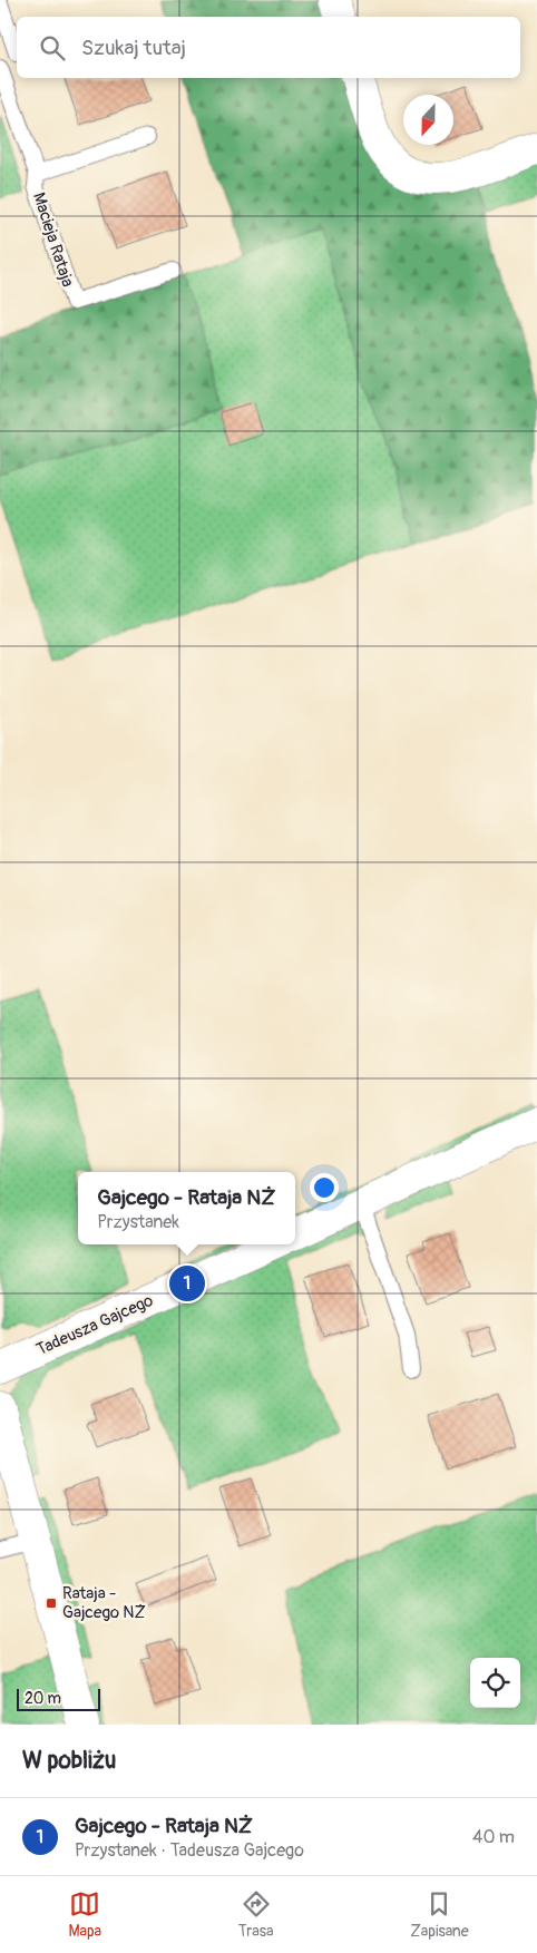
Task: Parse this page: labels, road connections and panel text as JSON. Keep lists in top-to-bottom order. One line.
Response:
{"streets":{"street":["Tadeusza Gajcego"],"lane":["Macieja Rataja"]},"places":{"transit":["Rataja - Gajcego NŻ"]},"scale_bar":"20 m","north":"bottom","page":{"search":"Szukaj tutaj","popup":["Gajcego - Rataja NŻ","Przystanek"],"pins":"1","scale":"20 m","heading":"W pobliżu","list":[{"mark":"1","name":"Gajcego - Rataja NŻ","note":"Przystanek · Tadeusza Gajcego","value":"40 m"}],"nav":["Mapa","Trasa","Zapisane"]}}
